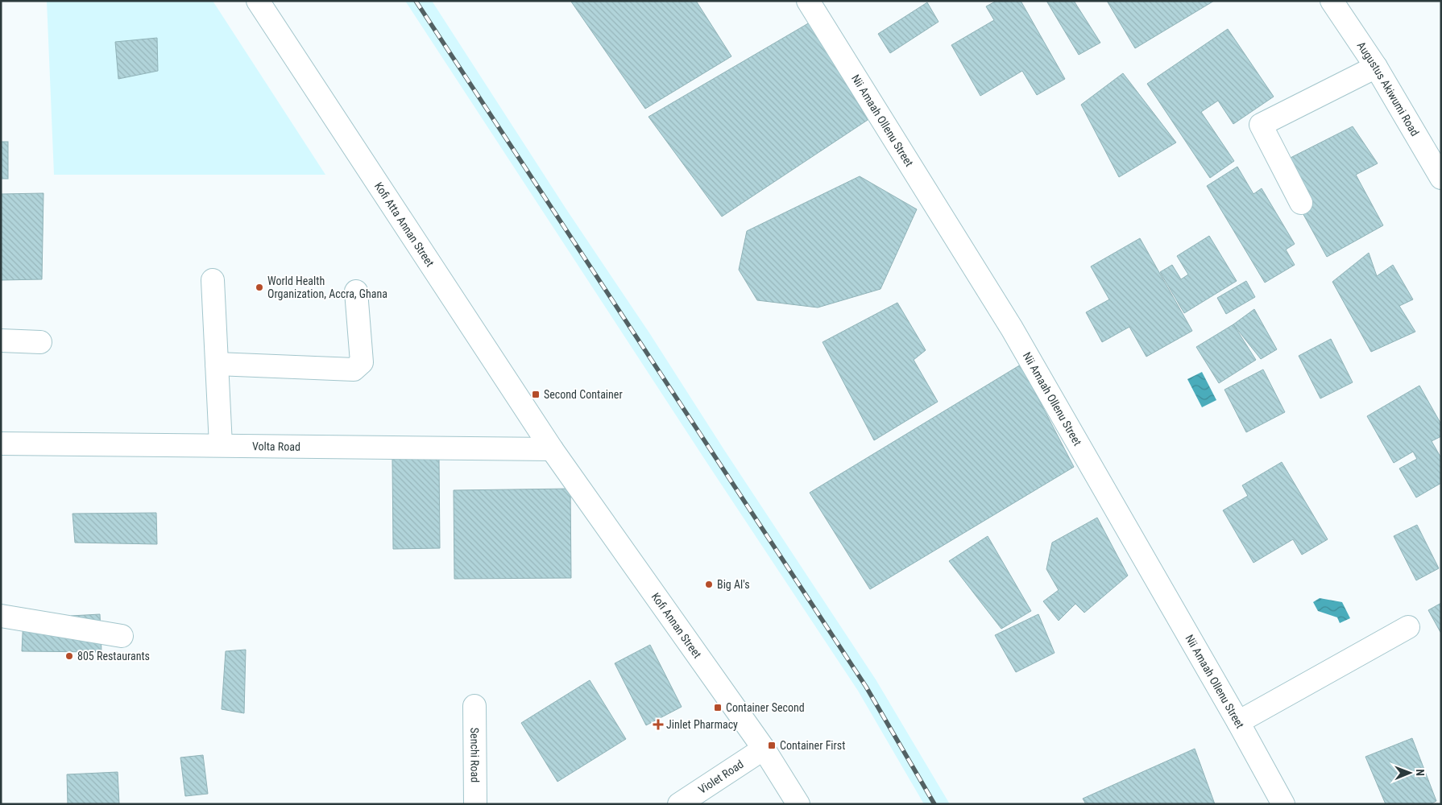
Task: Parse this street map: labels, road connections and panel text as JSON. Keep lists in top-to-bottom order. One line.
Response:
{"streets":{"street":["Augustus Akiwumi Road","Nii Amaah Ollenu Street","Kofi Atta Annan Street","Volta Road","Kofi Annan Street","Senchi Road","Violet Road"]},"crossings":[["Kofi Atta Annan Street","Volta Road"],["Kofi Atta Annan Street","Kofi Annan Street"],["Volta Road","Kofi Annan Street"],["Kofi Annan Street","Violet Road"]],"places":{"other":["World Health Organization, Accra, Ghana","Big Al's","805 Restaurants"],"transit":["Second Container","Container Second","Container First"],"health":["Jinlet Pharmacy"]},"north":"right"}
